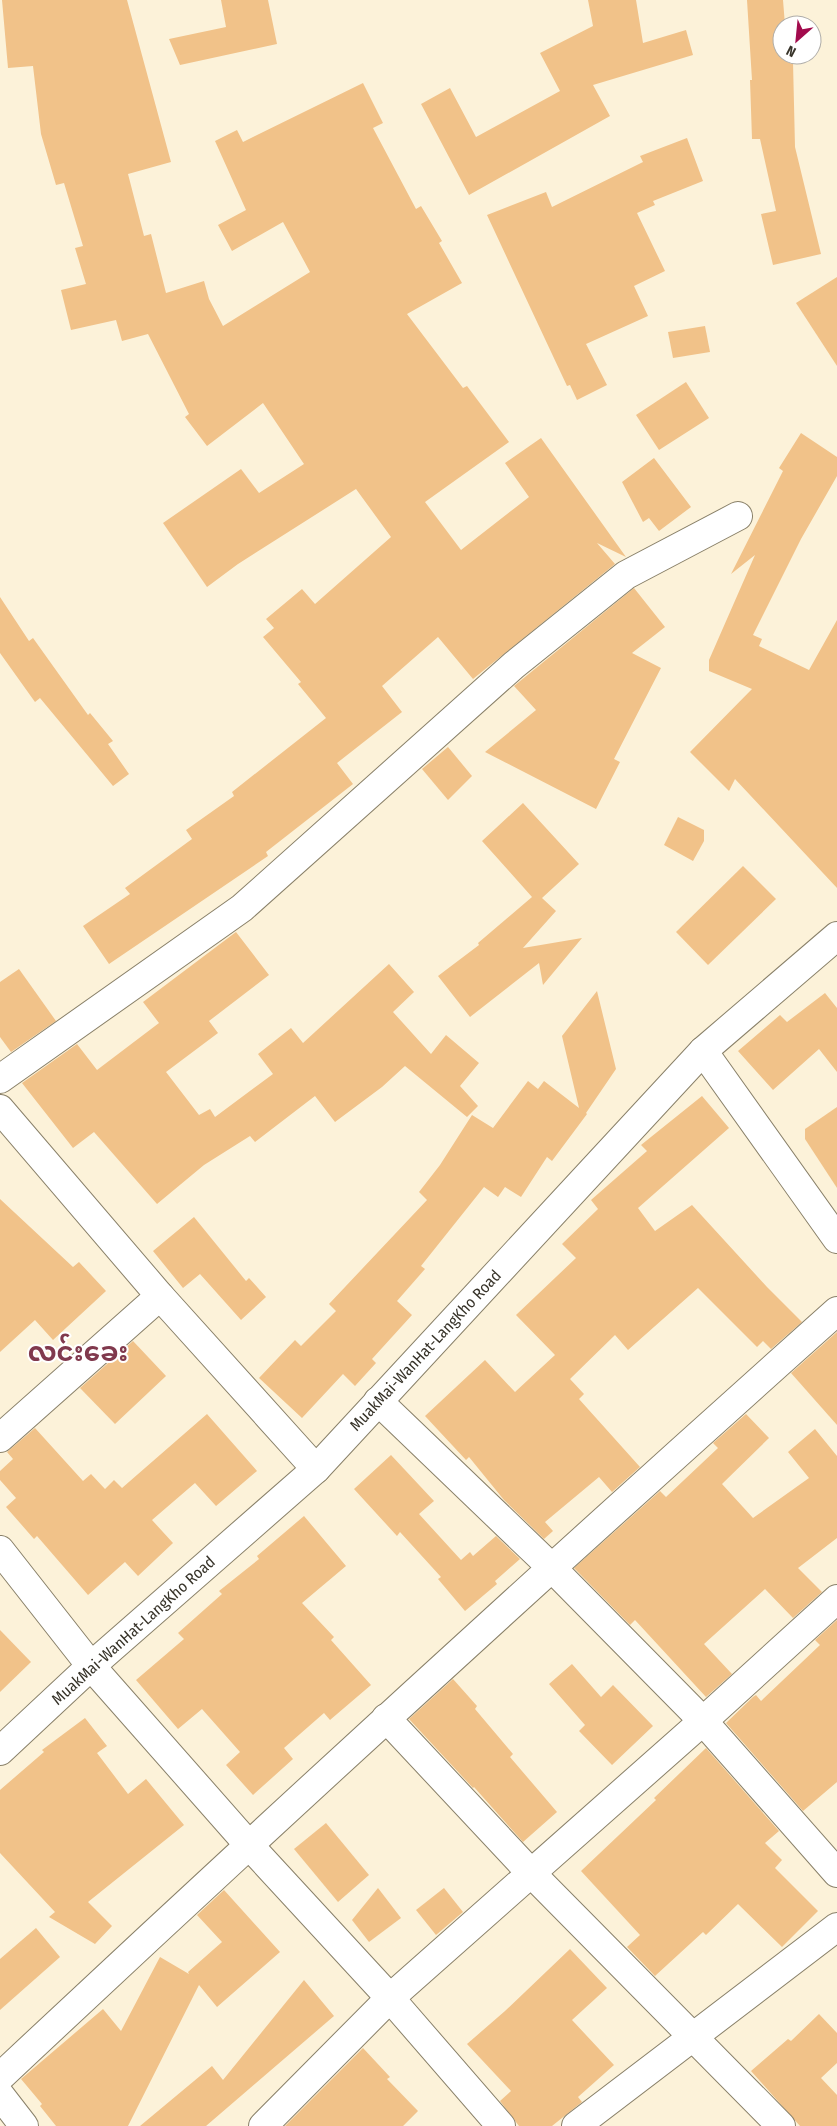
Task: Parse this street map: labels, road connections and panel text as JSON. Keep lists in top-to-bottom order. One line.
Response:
{"streets":{"street":["MuakMai-WanHat-LangKho Road"]},"districts":["လင်းခေး"],"north":"bottom left"}
